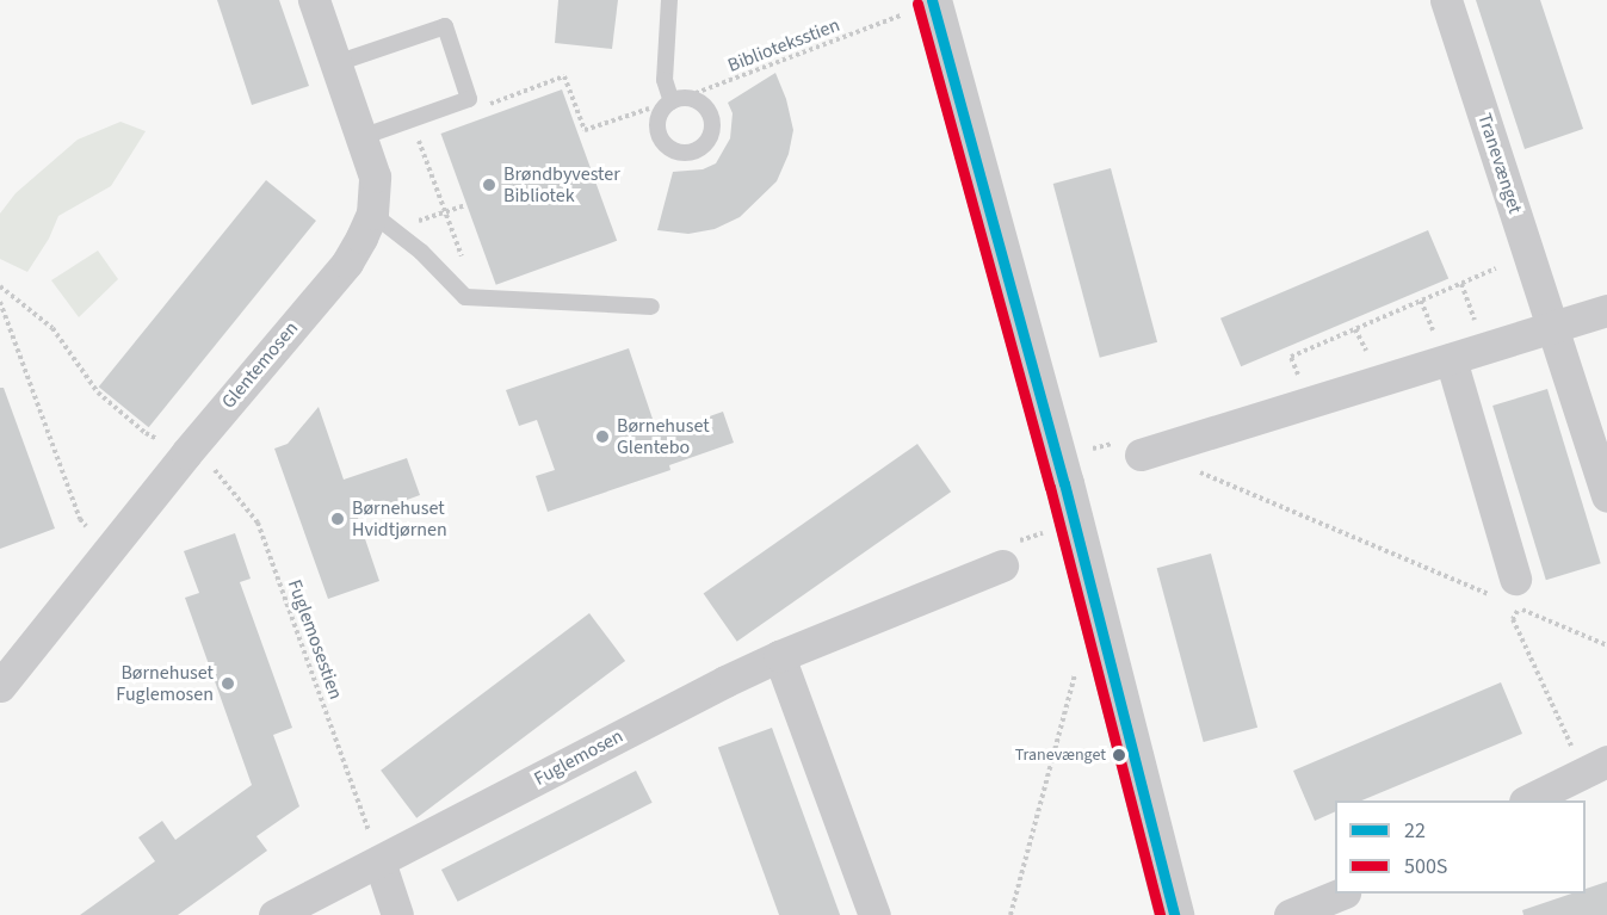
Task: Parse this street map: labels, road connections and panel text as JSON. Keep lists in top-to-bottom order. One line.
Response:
{"streets":{"street":["Tranevænget","Glentemosen","Fuglemosen"],"path":["Biblioteksstien","Fuglemosestien"]},"crossings":[["Glentemosen","Fuglemosestien"],["Fuglemosestien","Fuglemosen"]],"places":["Brøndbyvester Bibliotek","Børnehuset Glentebo","Børnehuset Hvidtjørnen","Børnehuset Fuglemosen","Tranevænget"],"lines":["transit line 22","transit line 500S"],"legend":["22","500S"]}
